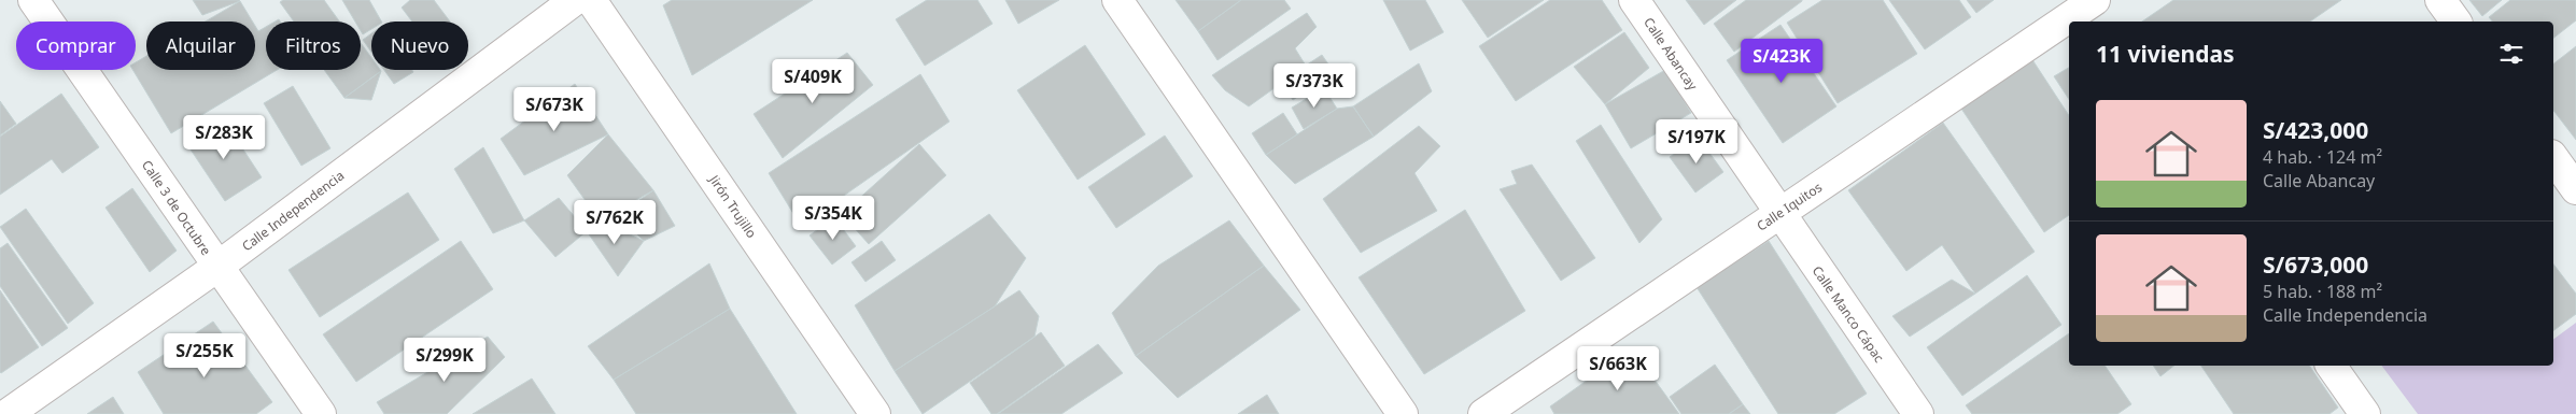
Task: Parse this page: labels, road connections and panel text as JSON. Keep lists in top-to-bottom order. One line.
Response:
{"streets":{"street":["Calle Abancay","Jirón Trujillo","Calle Iquitos","Calle 3 de Octubre","Calle Independencia","Calle Manco Cápac"]},"crossings":[["Calle Abancay","Calle Iquitos"],["Calle Abancay","Calle Manco Cápac"],["Calle Iquitos","Calle Manco Cápac"],["Calle 3 de Octubre","Calle Independencia"]],"page":{"chip":["Comprar","Alquilar","Filtros","Nuevo"],"heading":"11 viviendas","price":["S/423K","S/409K","S/373K","S/673K","S/283K","S/197K","S/354K","S/762K","S/255K","S/299K","S/663K"],"list":[{"name":"S/423,000","note":"4 hab. · 124 m² · Calle Abancay"},{"name":"S/673,000","note":"5 hab. · 188 m² · Calle Independencia"}]}}
